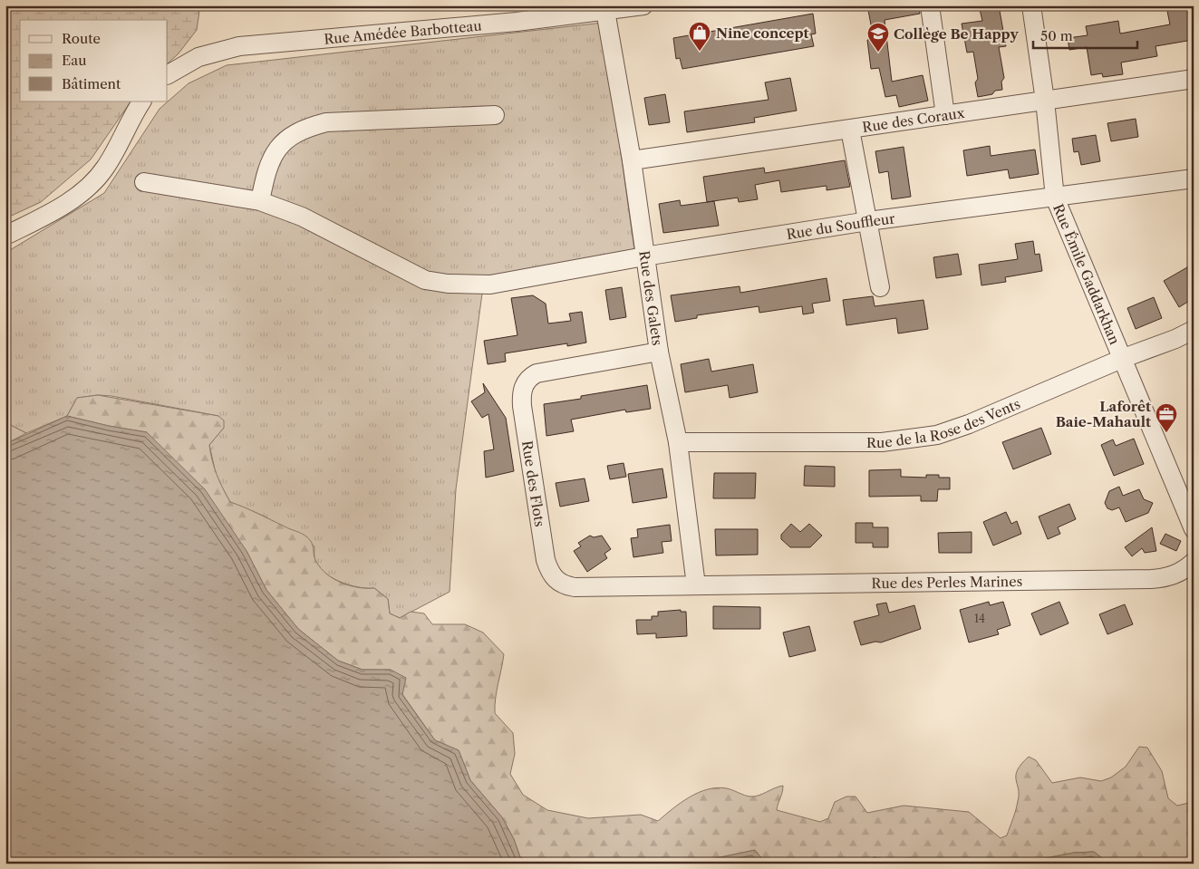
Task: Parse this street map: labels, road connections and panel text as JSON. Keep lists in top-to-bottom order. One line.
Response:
{"streets":{"street":["Rue Amédée Barbotteau","Rue des Coraux","Rue du Souffleur","Rue Émile Gaddarkhan","Rue des Galets","Rue de la Rose des Vents","Rue des Flots","Rue des Perles Marines"]},"crossings":[["Rue Amédée Barbotteau","Rue des Galets"],["Rue des Coraux","Rue Émile Gaddarkhan"],["Rue des Coraux","Rue des Galets"],["Rue du Souffleur","Rue Émile Gaddarkhan"],["Rue du Souffleur","Rue des Galets"],["Rue Émile Gaddarkhan","Rue de la Rose des Vents"],["Rue des Galets","Rue de la Rose des Vents"],["Rue des Galets","Rue des Flots"],["Rue des Galets","Rue des Perles Marines"],["Rue des Flots","Rue des Perles Marines"]],"places":{"shop":["Nine concept"],"school or university":["Collège Be Happy"],"office":["Laforêt Baie-Mahault"]},"house_numbers":["14"],"legend":["Route","Eau","Bâtiment"],"scale_bar":"50 m"}
